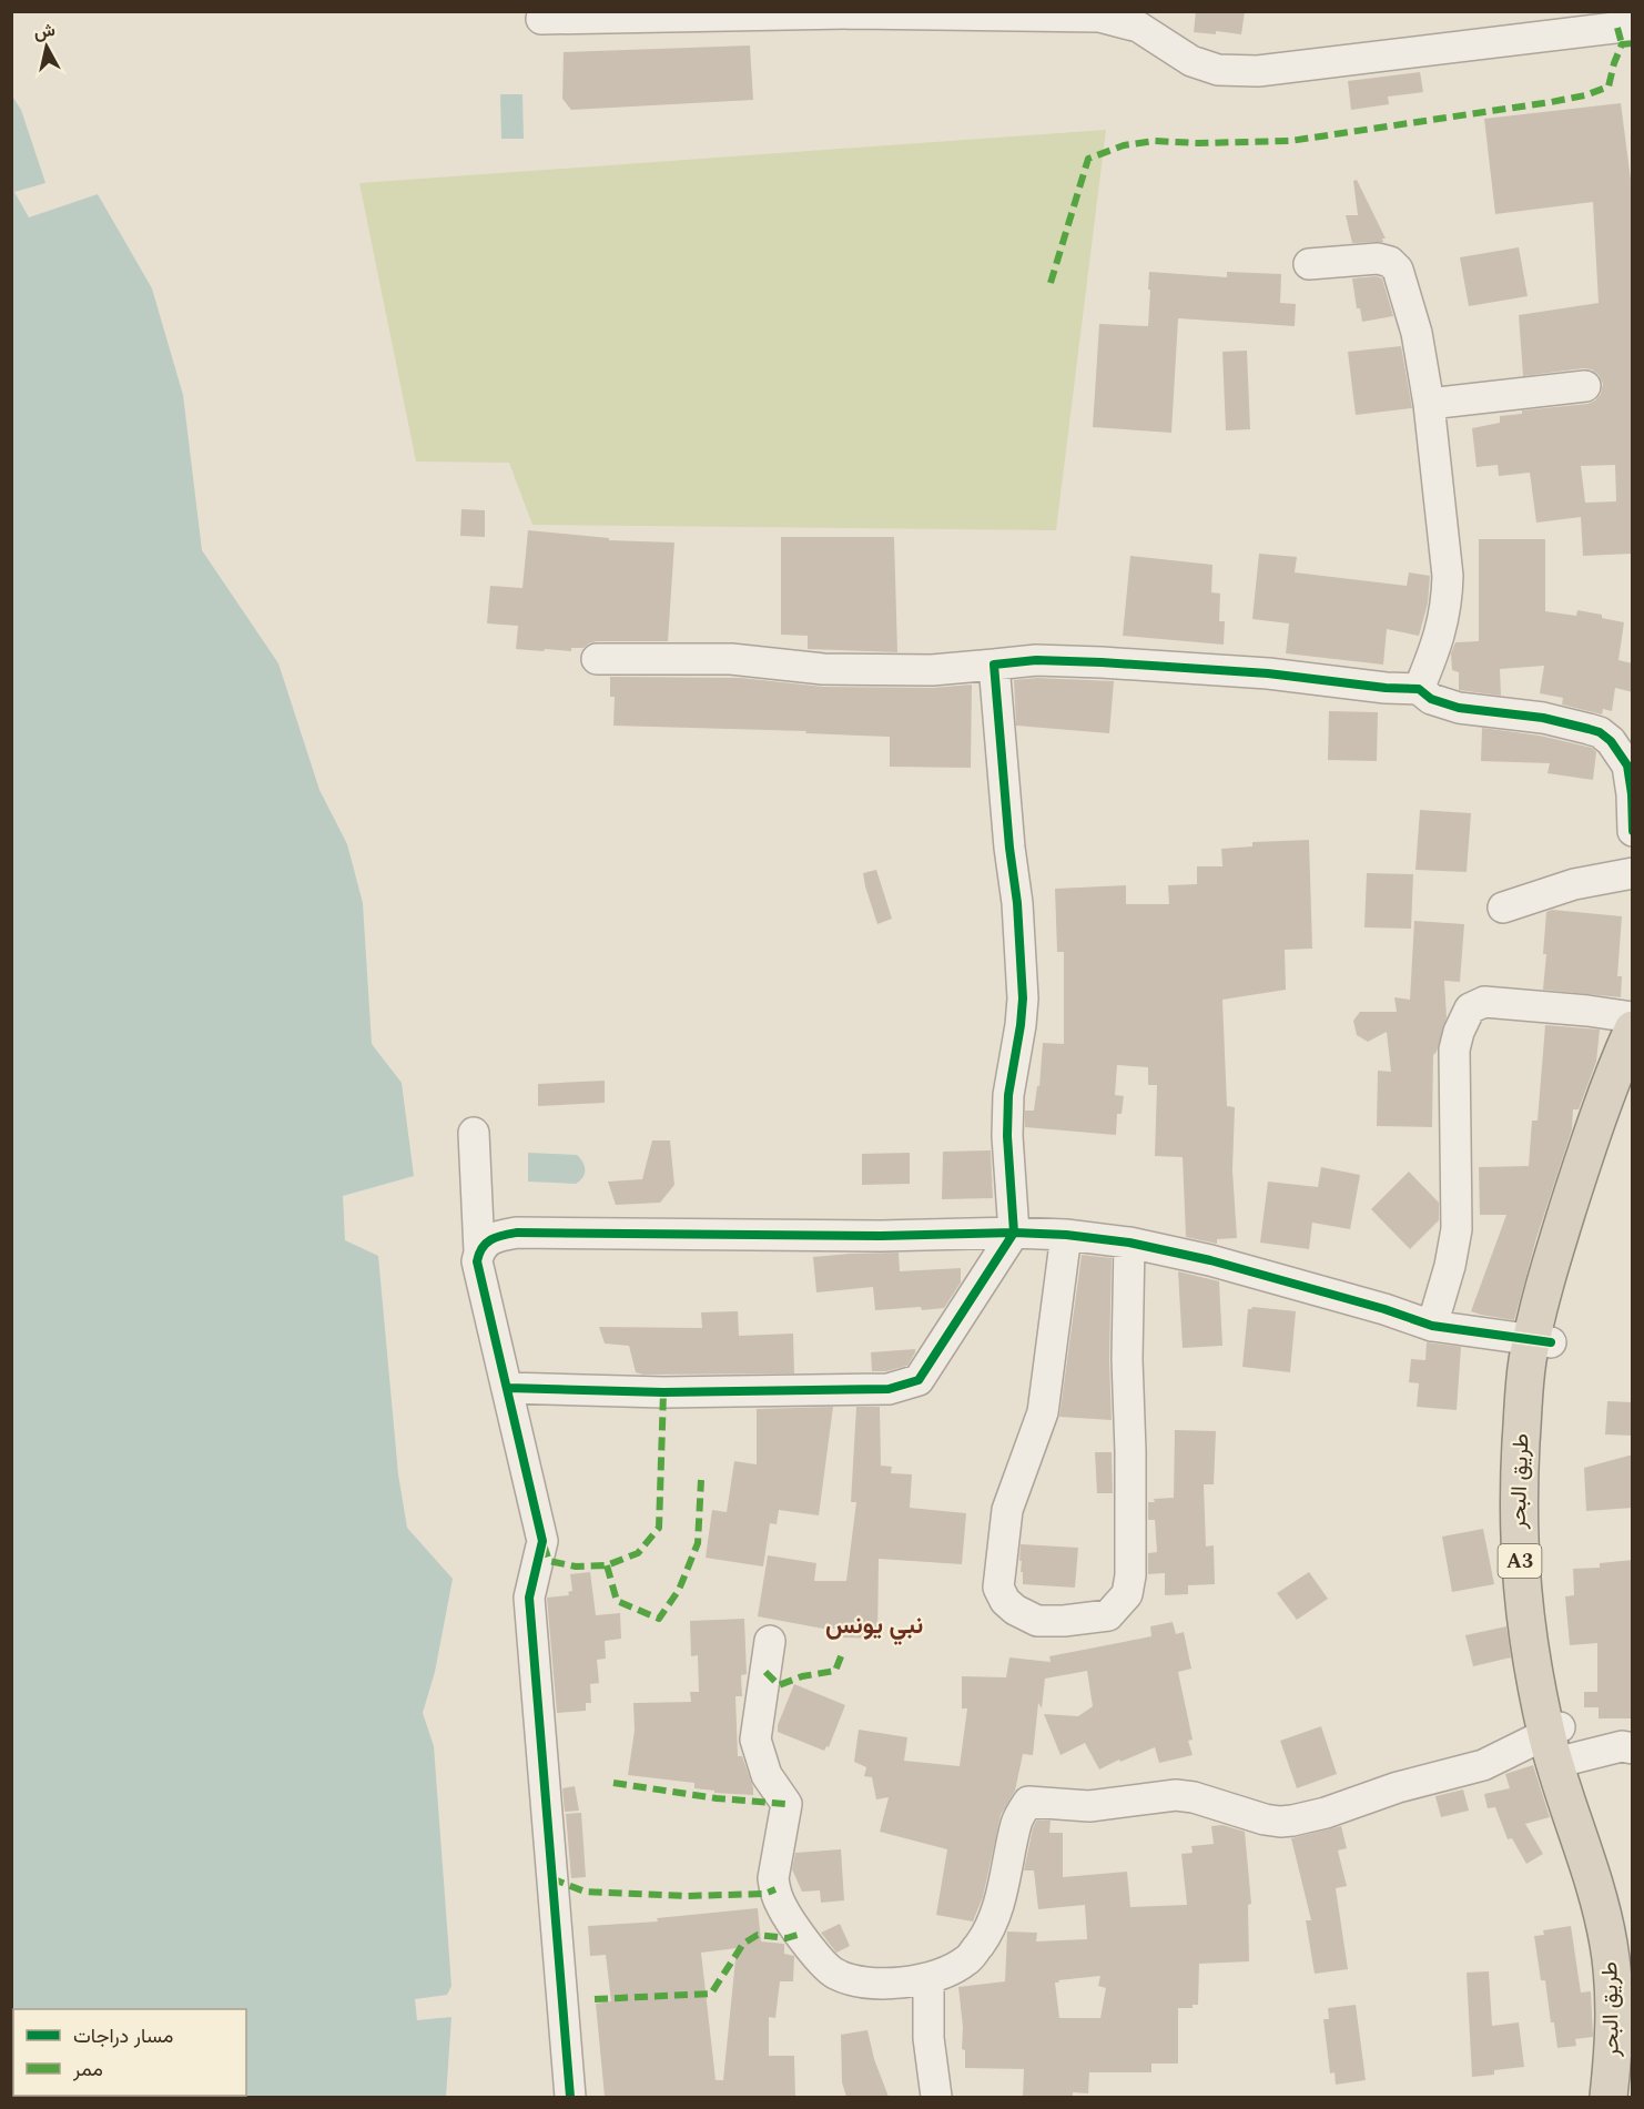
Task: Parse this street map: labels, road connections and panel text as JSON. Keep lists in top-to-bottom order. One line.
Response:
{"streets":{"highway":["طريق البحر","A3"]},"districts":["نبي يونس"],"legend":["مسار دراجات","ممر"],"north":"top"}
